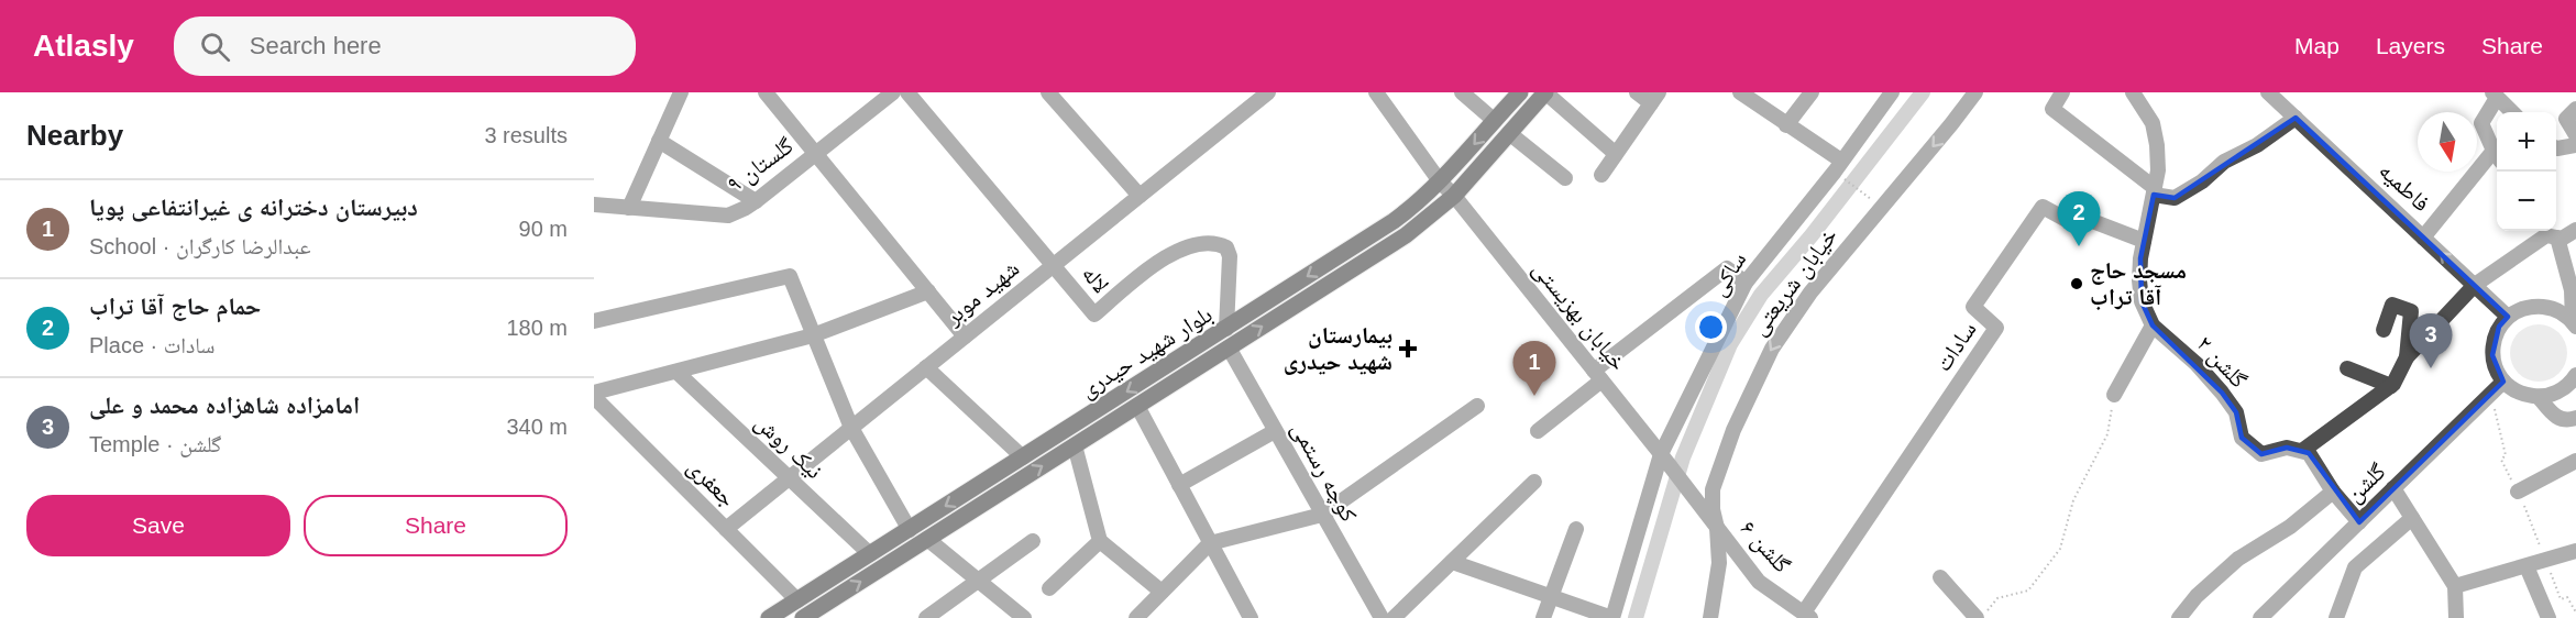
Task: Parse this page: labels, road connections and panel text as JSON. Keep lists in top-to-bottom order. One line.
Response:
{"streets":{"main road":["بلوار شهید حیدری"],"street":["گلستان ۹","فاطمیه","ساکی","لاله","خیابان شریعتی","شهید موبر","خیابان بهزیستی","سادات","گلشن ۲","نیک روش","کوچه رستمی","جعفری","گلشن","گلشن ۶"]},"crossings":[["ساکی","خیابان بهزیستی"],["لاله","شهید موبر"],["لاله","بلوار شهید حیدری"],["خیابان شریعتی","گلشن ۶"],["شهید موبر","نیک روش"],["شهید موبر","جعفری"],["خیابان بهزیستی","بلوار شهید حیدری"],["خیابان بهزیستی","گلشن ۶"],["سادات","گلشن ۶"],["بلوار شهید حیدری","نیک روش"],["بلوار شهید حیدری","کوچه رستمی"],["بلوار شهید حیدری","جعفری"]],"one_way":["خیابان شریعتی"],"places":{"other":["مسجد حاج آقا تراب"],"health":["بیمارستان شهید حیدری"]},"north":"bottom","page":{"header":"Atlasly","search":"Search here","nav":["Map","Layers","Share"],"heading":["Nearby","3 results"],"map_buttons":["+","−"],"list":[{"mark":"1","name":"دبیرستان دخترانه ی غیرانتفاعی پویا","note":"School · عبدالرضا کارگران","value":"90 m"},{"mark":"2","name":"حمام حاج آقا تراب","note":"Place · سادات","value":"180 m"},{"mark":"3","name":"امامزاده شاهزاده محمد و علی","note":"Temple · گلشن","value":"340 m"}],"pins":["2","3","1"],"buttons":["Save","Share"]}}
